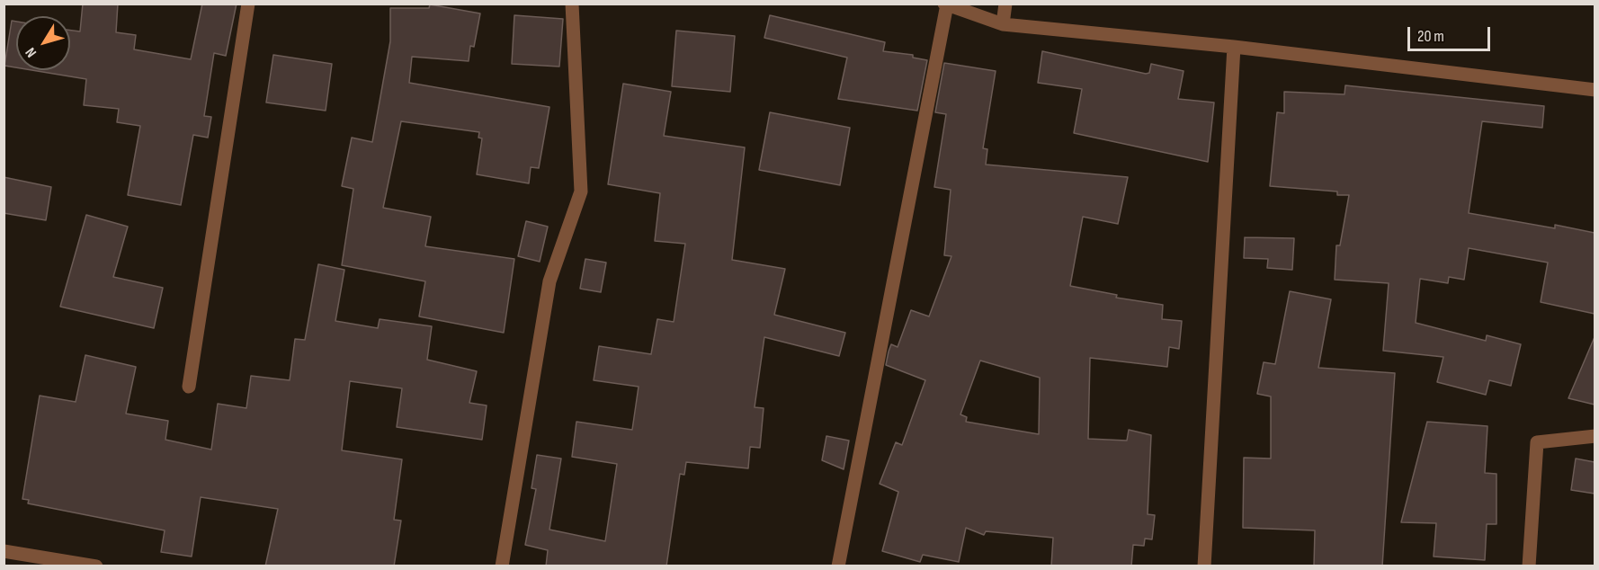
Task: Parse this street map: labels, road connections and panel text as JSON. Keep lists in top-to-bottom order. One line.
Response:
{"scale_bar":"20 m","north":"bottom left"}
